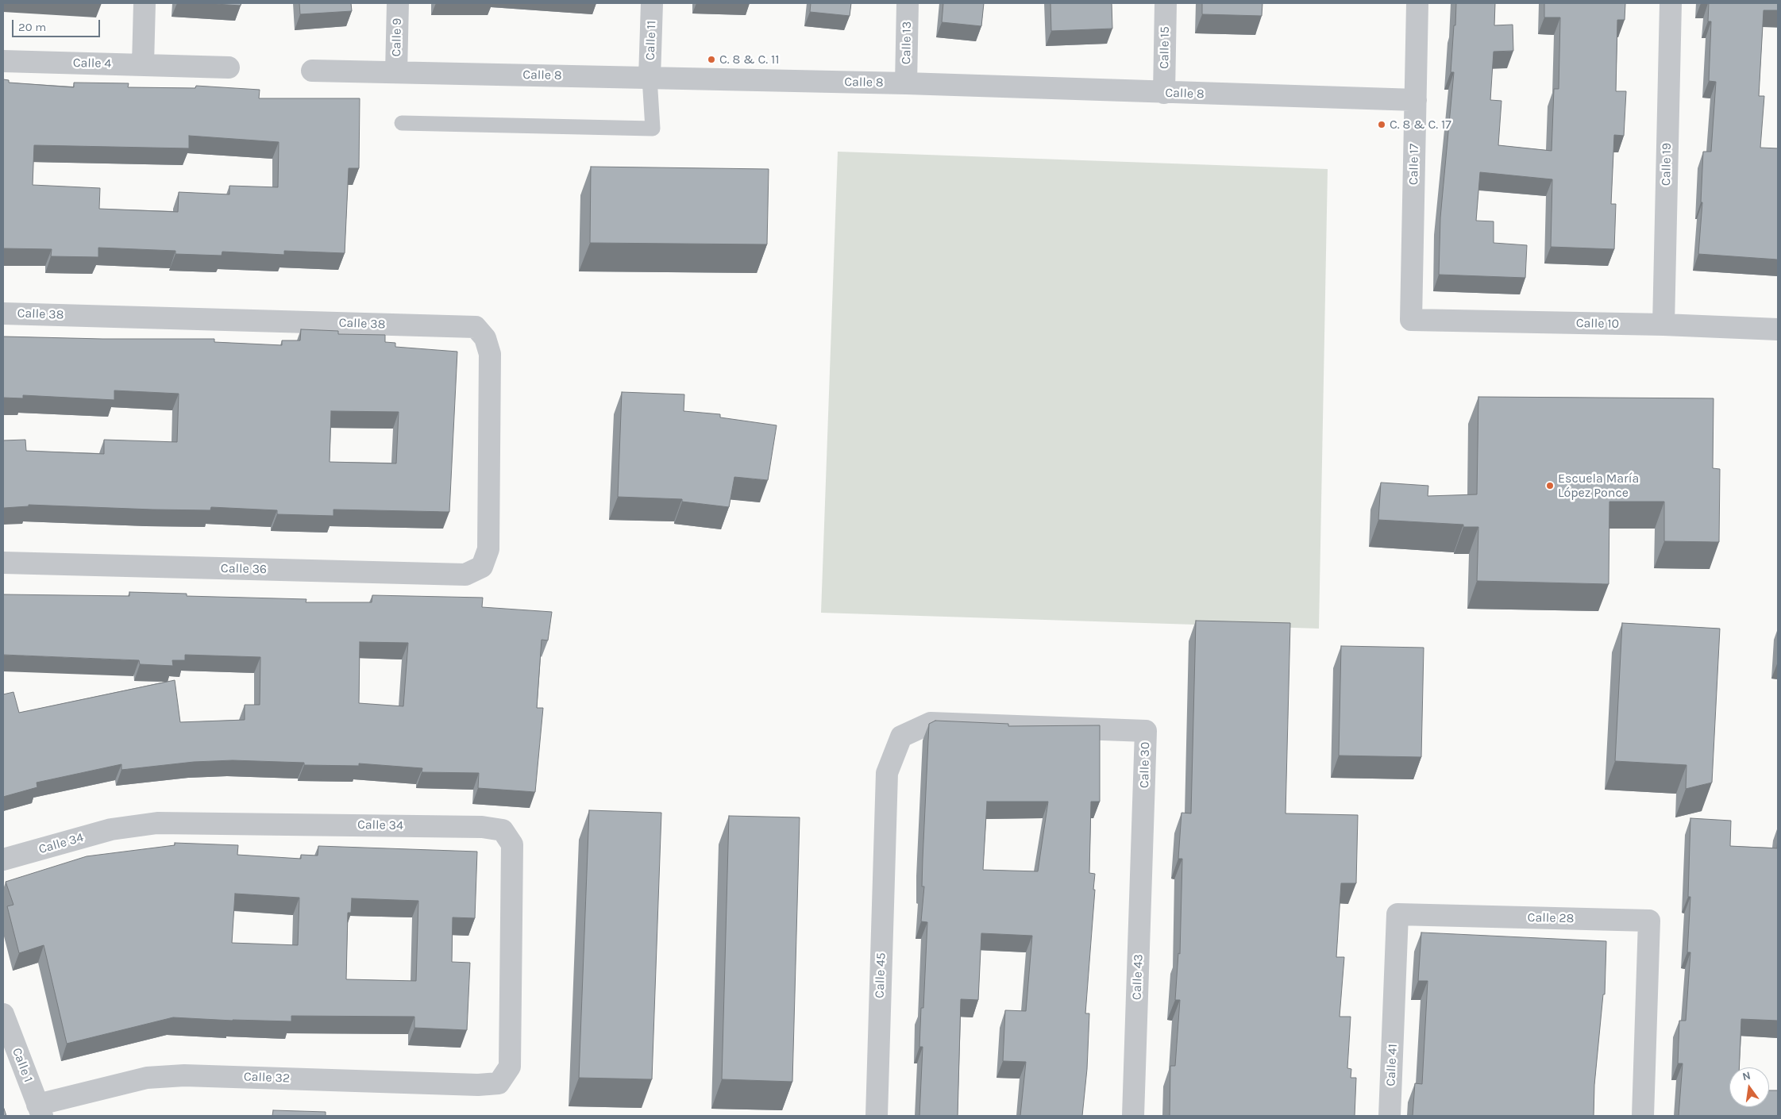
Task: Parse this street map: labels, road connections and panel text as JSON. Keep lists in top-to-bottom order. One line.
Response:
{"streets":{"street":["Calle 9","Calle 11","Calle 13","Calle 15","Calle 4","Calle 8","Calle 17","Calle 19","Calle 38","Calle 10","Calle 36","Calle 30","Calle 34","Calle 28","Calle 45","Calle 43","Calle 1","Calle 41","Calle 32"]},"crossings":[["Calle 9","Calle 8"],["Calle 11","Calle 8"],["Calle 13","Calle 8"],["Calle 15","Calle 8"],["Calle 8","Calle 17"],["Calle 17","Calle 10"],["Calle 19","Calle 10"],["Calle 38","Calle 36"],["Calle 30","Calle 45"],["Calle 30","Calle 43"],["Calle 34","Calle 32"],["Calle 28","Calle 41"],["Calle 1","Calle 32"]],"places":["C. 8 & C. 11","C. 8 & C. 17","Escuela María López Ponce"],"scale_bar":"20 m","north":"top"}
